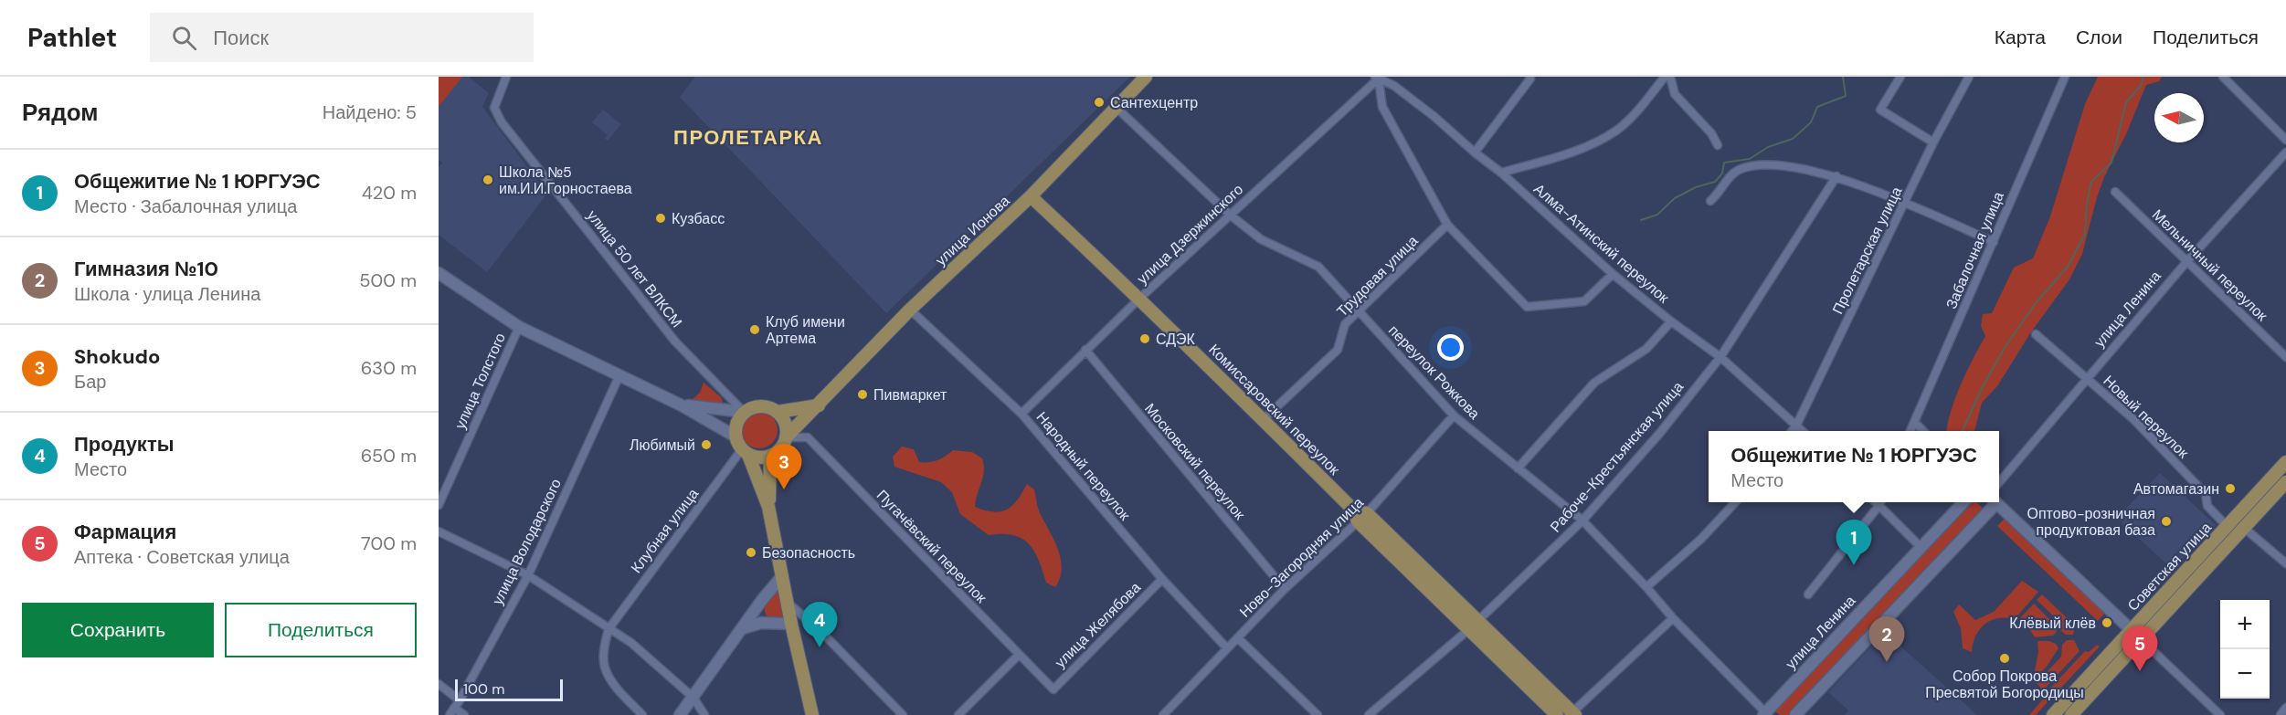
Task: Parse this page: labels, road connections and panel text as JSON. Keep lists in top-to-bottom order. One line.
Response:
{"streets":{"main road":["улица Ионова","улица Ленина","Комиссаровский переулок","Советская улица"],"street":["улица Дзержинского","Алма-Атинский переулок","Пролетарская улица","Забалочная улица","Мельничный переулок","улица 50 лет ВЛКСМ","Трудовая улица","переулок Рожкова","улица Толстого","Новый переулок","Рабоче-Крестьянская улица","Московский переулок","Народный переулок","Клубная улица","улица Володарского","Пугачёвский переулок","Ново-Загородняя улица","улица Желябова"]},"crossings":[["улица Ионова","улица 50 лет ВЛКСМ"],["улица Ионова","переулок Рожкова"],["улица Ионова","Комиссаровский переулок"],["улица Ионова","Народный переулок"],["улица Ионова","Клубная улица"],["улица Ионова","Пугачёвский переулок"],["улица Дзержинского","Алма-Атинский переулок"],["улица Дзержинского","переулок Рожкова"],["улица Дзержинского","Комиссаровский переулок"],["улица Дзержинского","Московский переулок"],["улица Дзержинского","Народный переулок"],["Алма-Атинский переулок","Пролетарская улица"],["Алма-Атинский переулок","Рабоче-Крестьянская улица"],["Мельничный переулок","улица Ленина"],["улица 50 лет ВЛКСМ","Клубная улица"],["улица 50 лет ВЛКСМ","Пугачёвский переулок"],["Трудовая улица","переулок Рожкова"],["Трудовая улица","Комиссаровский переулок"],["улица Ленина","переулок Рожкова"],["улица Ленина","Новый переулок"],["переулок Рожкова","Рабоче-Крестьянская улица"],["переулок Рожкова","Ново-Загородняя улица"],["Комиссаровский переулок","Рабоче-Крестьянская улица"],["Комиссаровский переулок","Ново-Загородняя улица"],["Новый переулок","Советская улица"],["Московский переулок","Ново-Загородняя улица"],["Народный переулок","Ново-Загородняя улица"],["Народный переулок","улица Желябова"],["Клубная улица","Пугачёвский переулок"],["Пугачёвский переулок","улица Желябова"]],"districts":["ПРОЛЕТАРКА"],"places":["Сантехцентр","Школа №5 им.И.И.Горностаева","Кузбасс","Клуб имени Артема","СДЭК","Пивмаркет","Любимый","Автомагазин","Оптово-розничная продуктовая база","Безопасность","Клёвый клёв","Собор Покрова Пресвятой Богородицы"],"scale_bar":"100 m","north":"left","page":{"header":"Pathlet","search":"Поиск","nav":["Карта","Слои","Поделиться"],"heading":["Рядом","Найдено: 5"],"list":[{"mark":"1","name":"Общежитие № 1 ЮРГУЭС","note":"Место · Забалочная улица","value":"420 m"},{"mark":"2","name":"Гимназия №10","note":"Школа · улица Ленина","value":"500 m"},{"mark":"3","name":"Shokudo","note":"Бар","value":"630 m"},{"mark":"4","name":"Продукты","note":"Место","value":"650 m"},{"mark":"5","name":"Фармация","note":"Аптека · Советская улица","value":"700 m"}],"popup":["Общежитие № 1 ЮРГУЭС","Место"],"pins":["3","1","4","2","5"],"buttons":["Сохранить","Поделиться"],"map_buttons":["+","−"],"scale":"100 m"}}
